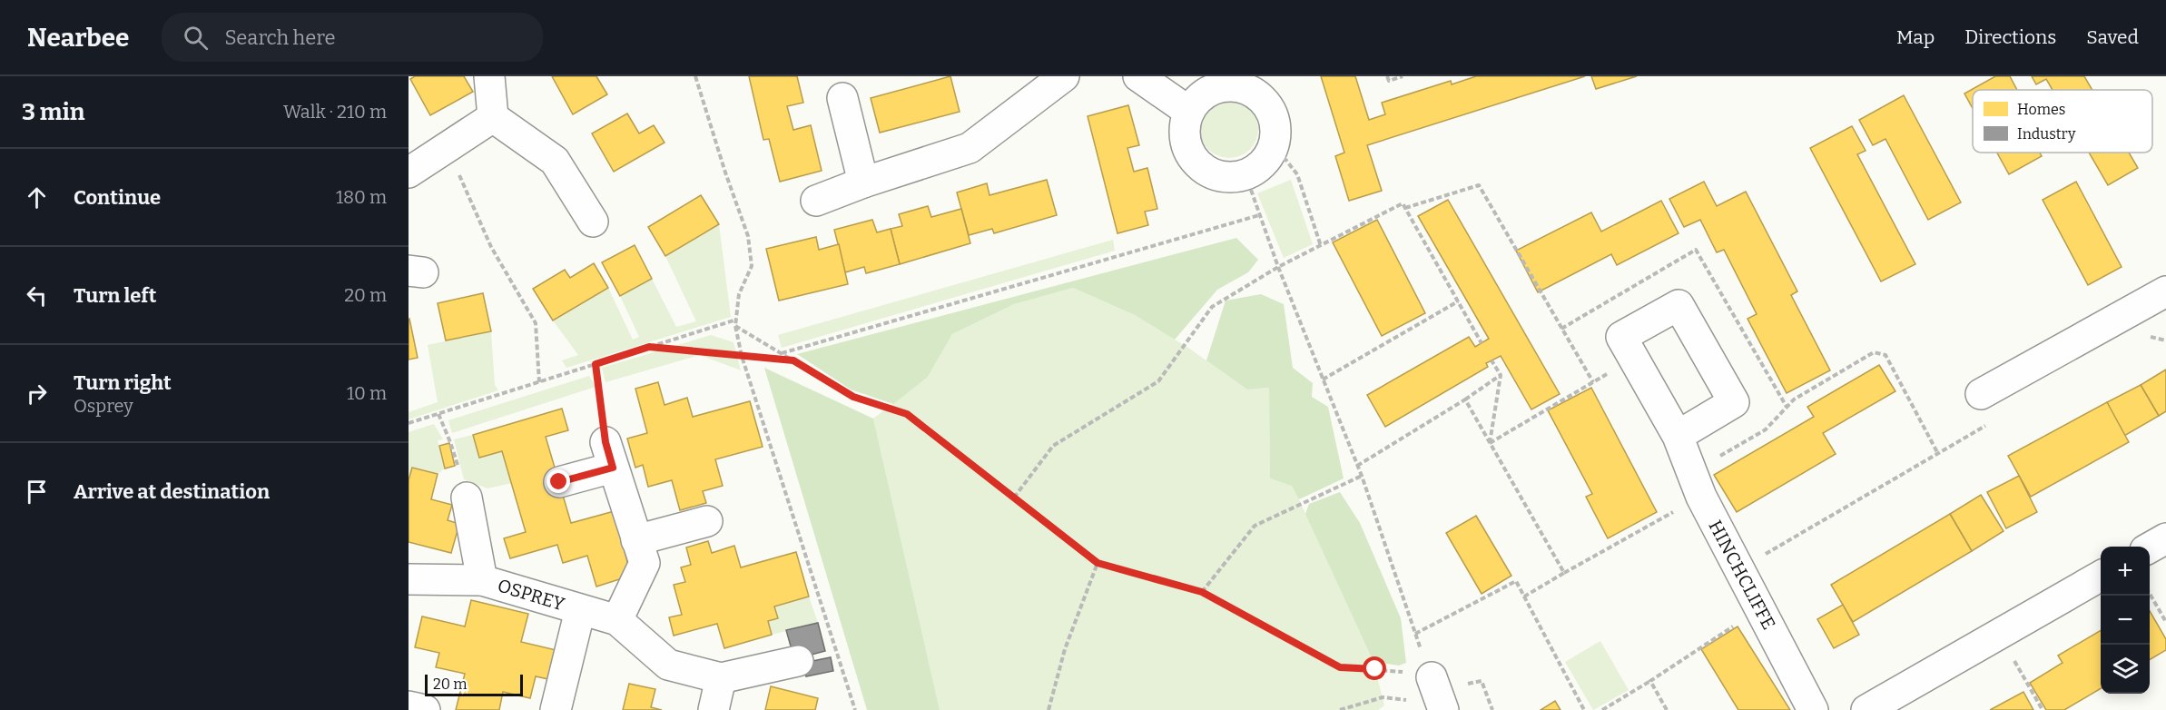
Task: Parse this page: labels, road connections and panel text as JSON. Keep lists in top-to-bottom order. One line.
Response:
{"streets":{"street":["HINCHCLIFFE","OSPREY"]},"legend":["Homes","Industry"],"scale_bar":"20 m","page":{"header":"Nearbee","search":"Search here","nav":["Map","Directions","Saved"],"heading":["3 min","Walk · 210 m"],"list":[["Continue","180 m"],["Turn left","20 m"],["Turn right","Osprey","10 m"],"Arrive at destination"],"map_buttons":["+","−"],"scale":"20 m"}}
